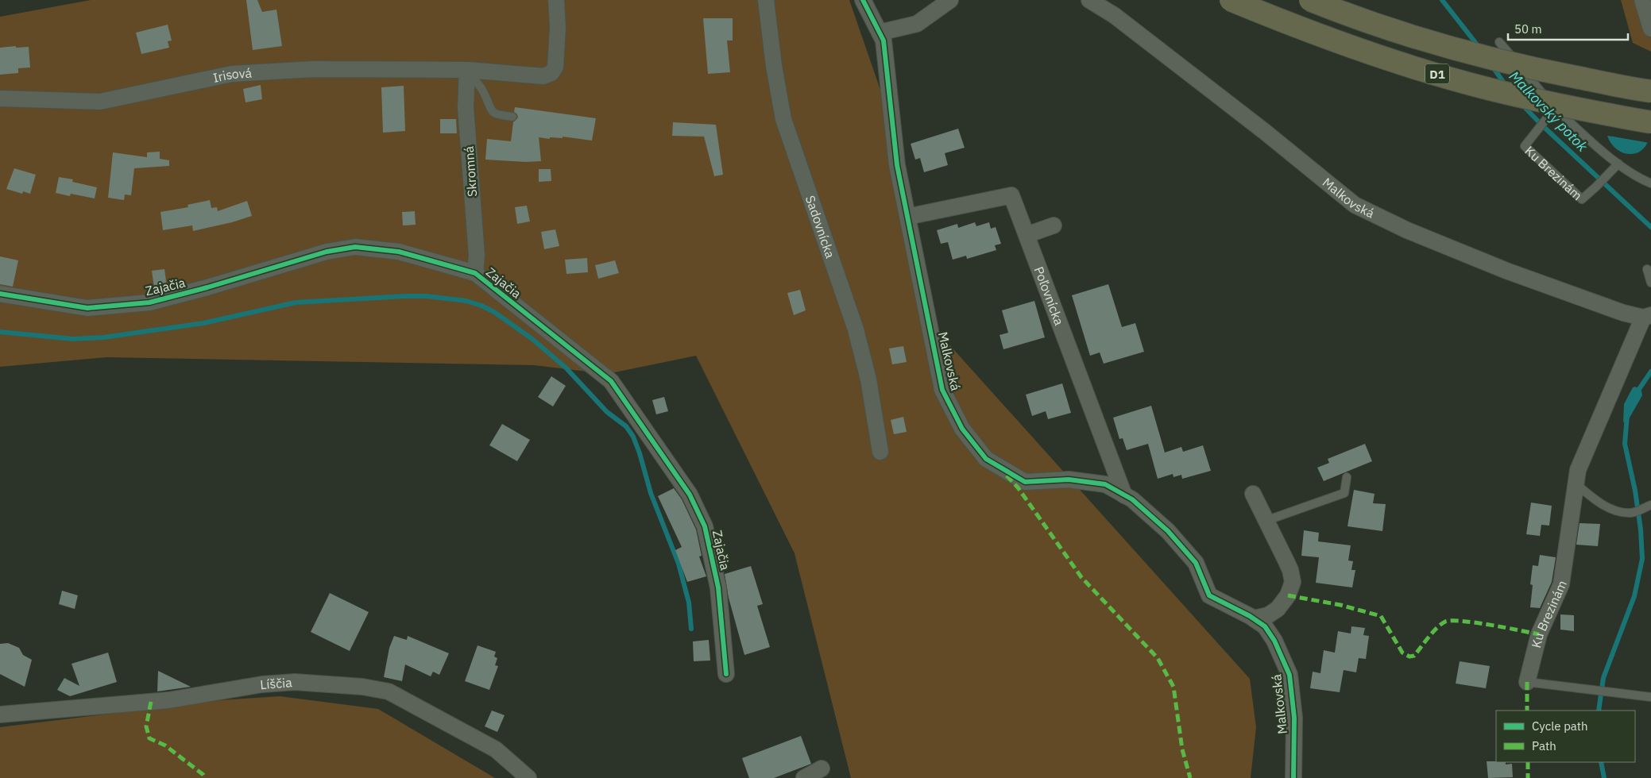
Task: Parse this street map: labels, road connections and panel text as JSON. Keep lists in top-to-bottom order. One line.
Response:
{"streets":{"highway":["D1"],"street":["Irisová","Ku Brezinám","Skromná","Malkovská","Sadovnícka","Zajačia","Poľovnícka","Líščia"]},"crossings":[["Irisová","Skromná"],["Ku Brezinám","Malkovská"],["Skromná","Zajačia"],["Malkovská","Poľovnícka"]],"water":["Malkovský potok"],"legend":["Cycle path","Path"],"scale_bar":"50 m"}
